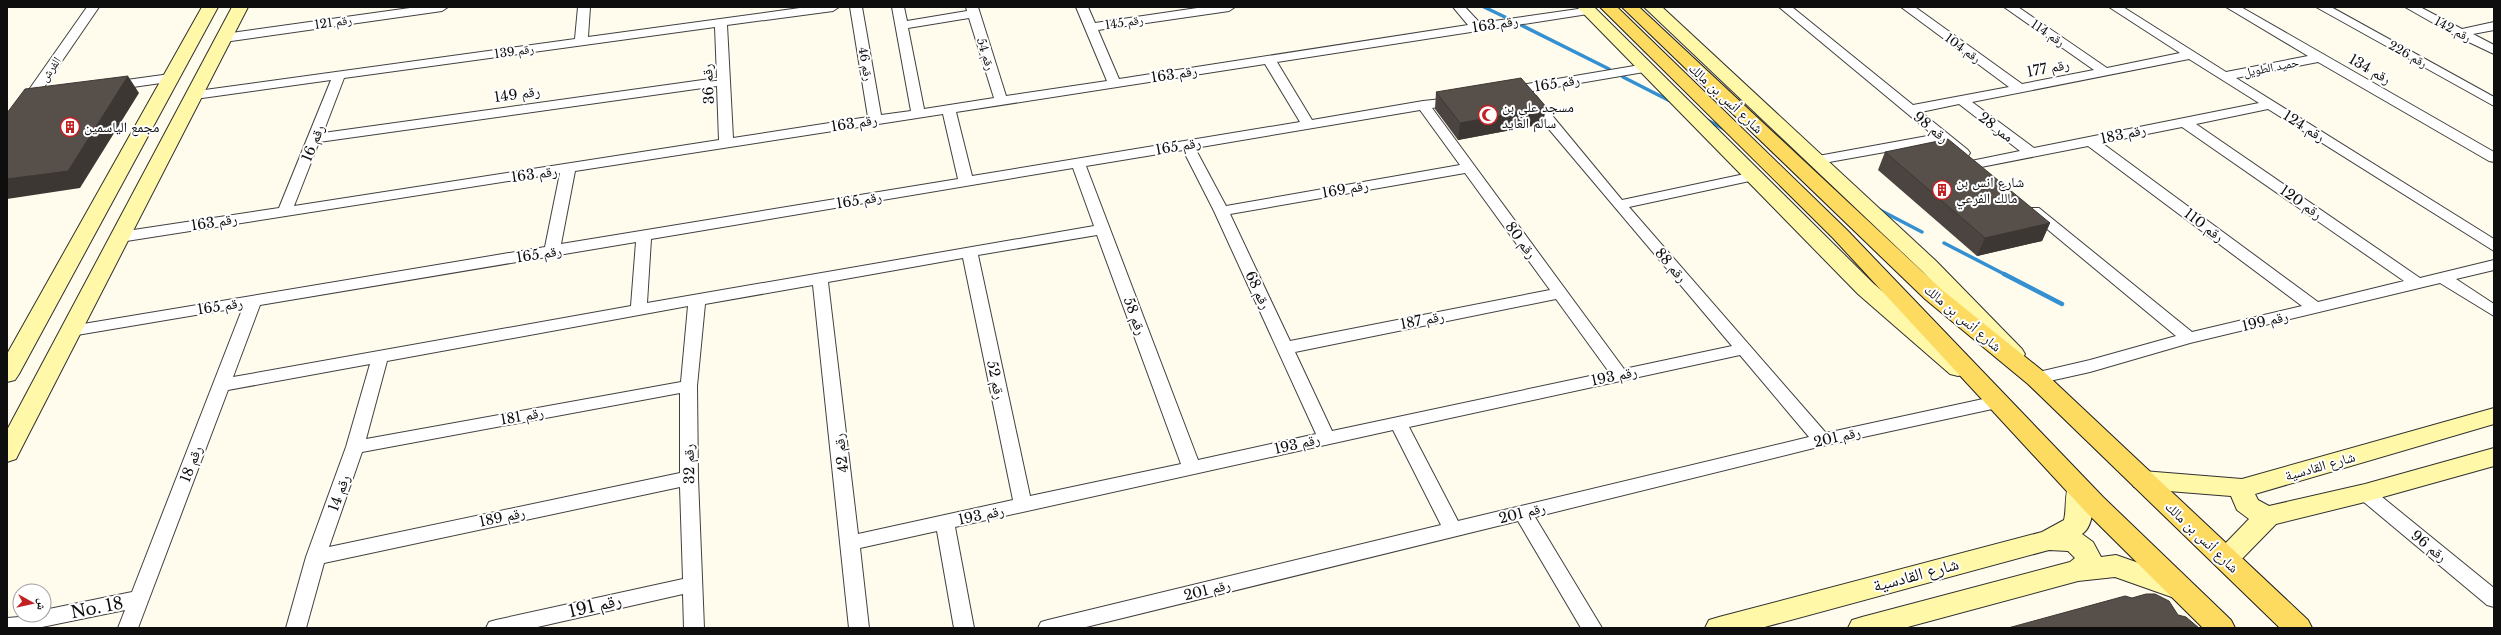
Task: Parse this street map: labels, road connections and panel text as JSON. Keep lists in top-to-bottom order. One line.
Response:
{"streets":{"main road":["شارع أنس بن مالك"],"street":["رقم 121","رقم 145","رقم 163","رقم 142","رقم 114","رقم 104","رقم 139","رقم 54","رقم 226","رقم 46","حميد الطويل","رقم 177","الفرش","رقم 134","رقم 165","رقم 36","رقم 149","رقم 124","رقم 98","ممر 28","رقم 183","رقم 16","رقم 169","رقم 120","رقم 110","رقم 80","رقم 88","رقم 68","رقم 58","رقم 187","رقم 199","رقم 193","رقم 52","رقم 181","رقم 201","رقم 42","رقم 18","رقم 32","شارع القادسية","رقم 14","رقم 189","رقم 96","رقم 191","No. 18"]},"crossings":[["رقم 163","رقم 54"],["رقم 163","رقم 46"],["رقم 163","رقم 36"],["رقم 163","شارع أنس بن مالك"],["رقم 163","رقم 16"],["رقم 114","رقم 177"],["رقم 104","رقم 177"],["رقم 139","رقم 36"],["رقم 139","رقم 16"],["حميد الطويل","رقم 134"],["حميد الطويل","رقم 124"],["رقم 177","رقم 124"],["رقم 177","رقم 98"],["رقم 177","ممر 28"],["رقم 165","رقم 80"],["رقم 165","رقم 88"],["رقم 165","رقم 68"],["رقم 165","رقم 58"],["رقم 165","رقم 18"],["رقم 36","رقم 149"],["رقم 149","رقم 16"],["شارع أنس بن مالك","رقم 199"],["شارع أنس بن مالك","رقم 201"],["شارع أنس بن مالك","شارع القادسية"],["رقم 124","رقم 183"],["رقم 98","رقم 183"],["ممر 28","رقم 183"],["رقم 183","رقم 120"],["رقم 183","رقم 110"],["رقم 169","رقم 80"],["رقم 169","رقم 68"],["رقم 120","رقم 199"],["رقم 110","رقم 199"],["رقم 80","رقم 187"],["رقم 80","رقم 193"],["رقم 88","رقم 193"],["رقم 88","رقم 201"],["رقم 68","رقم 187"],["رقم 68","رقم 193"],["رقم 58","رقم 193"],["رقم 193","رقم 52"],["رقم 193","رقم 42"],["رقم 181","رقم 32"],["رقم 181","رقم 14"],["رقم 18","No. 18"],["رقم 32","رقم 189"],["رقم 32","رقم 191"],["رقم 14","رقم 189"]],"places":{"mosque":["مسجد علي بن سالم العايد"],"building":["مجمع الياسمين","شارع انس بن مالك الفرعي"]},"north":"right"}
